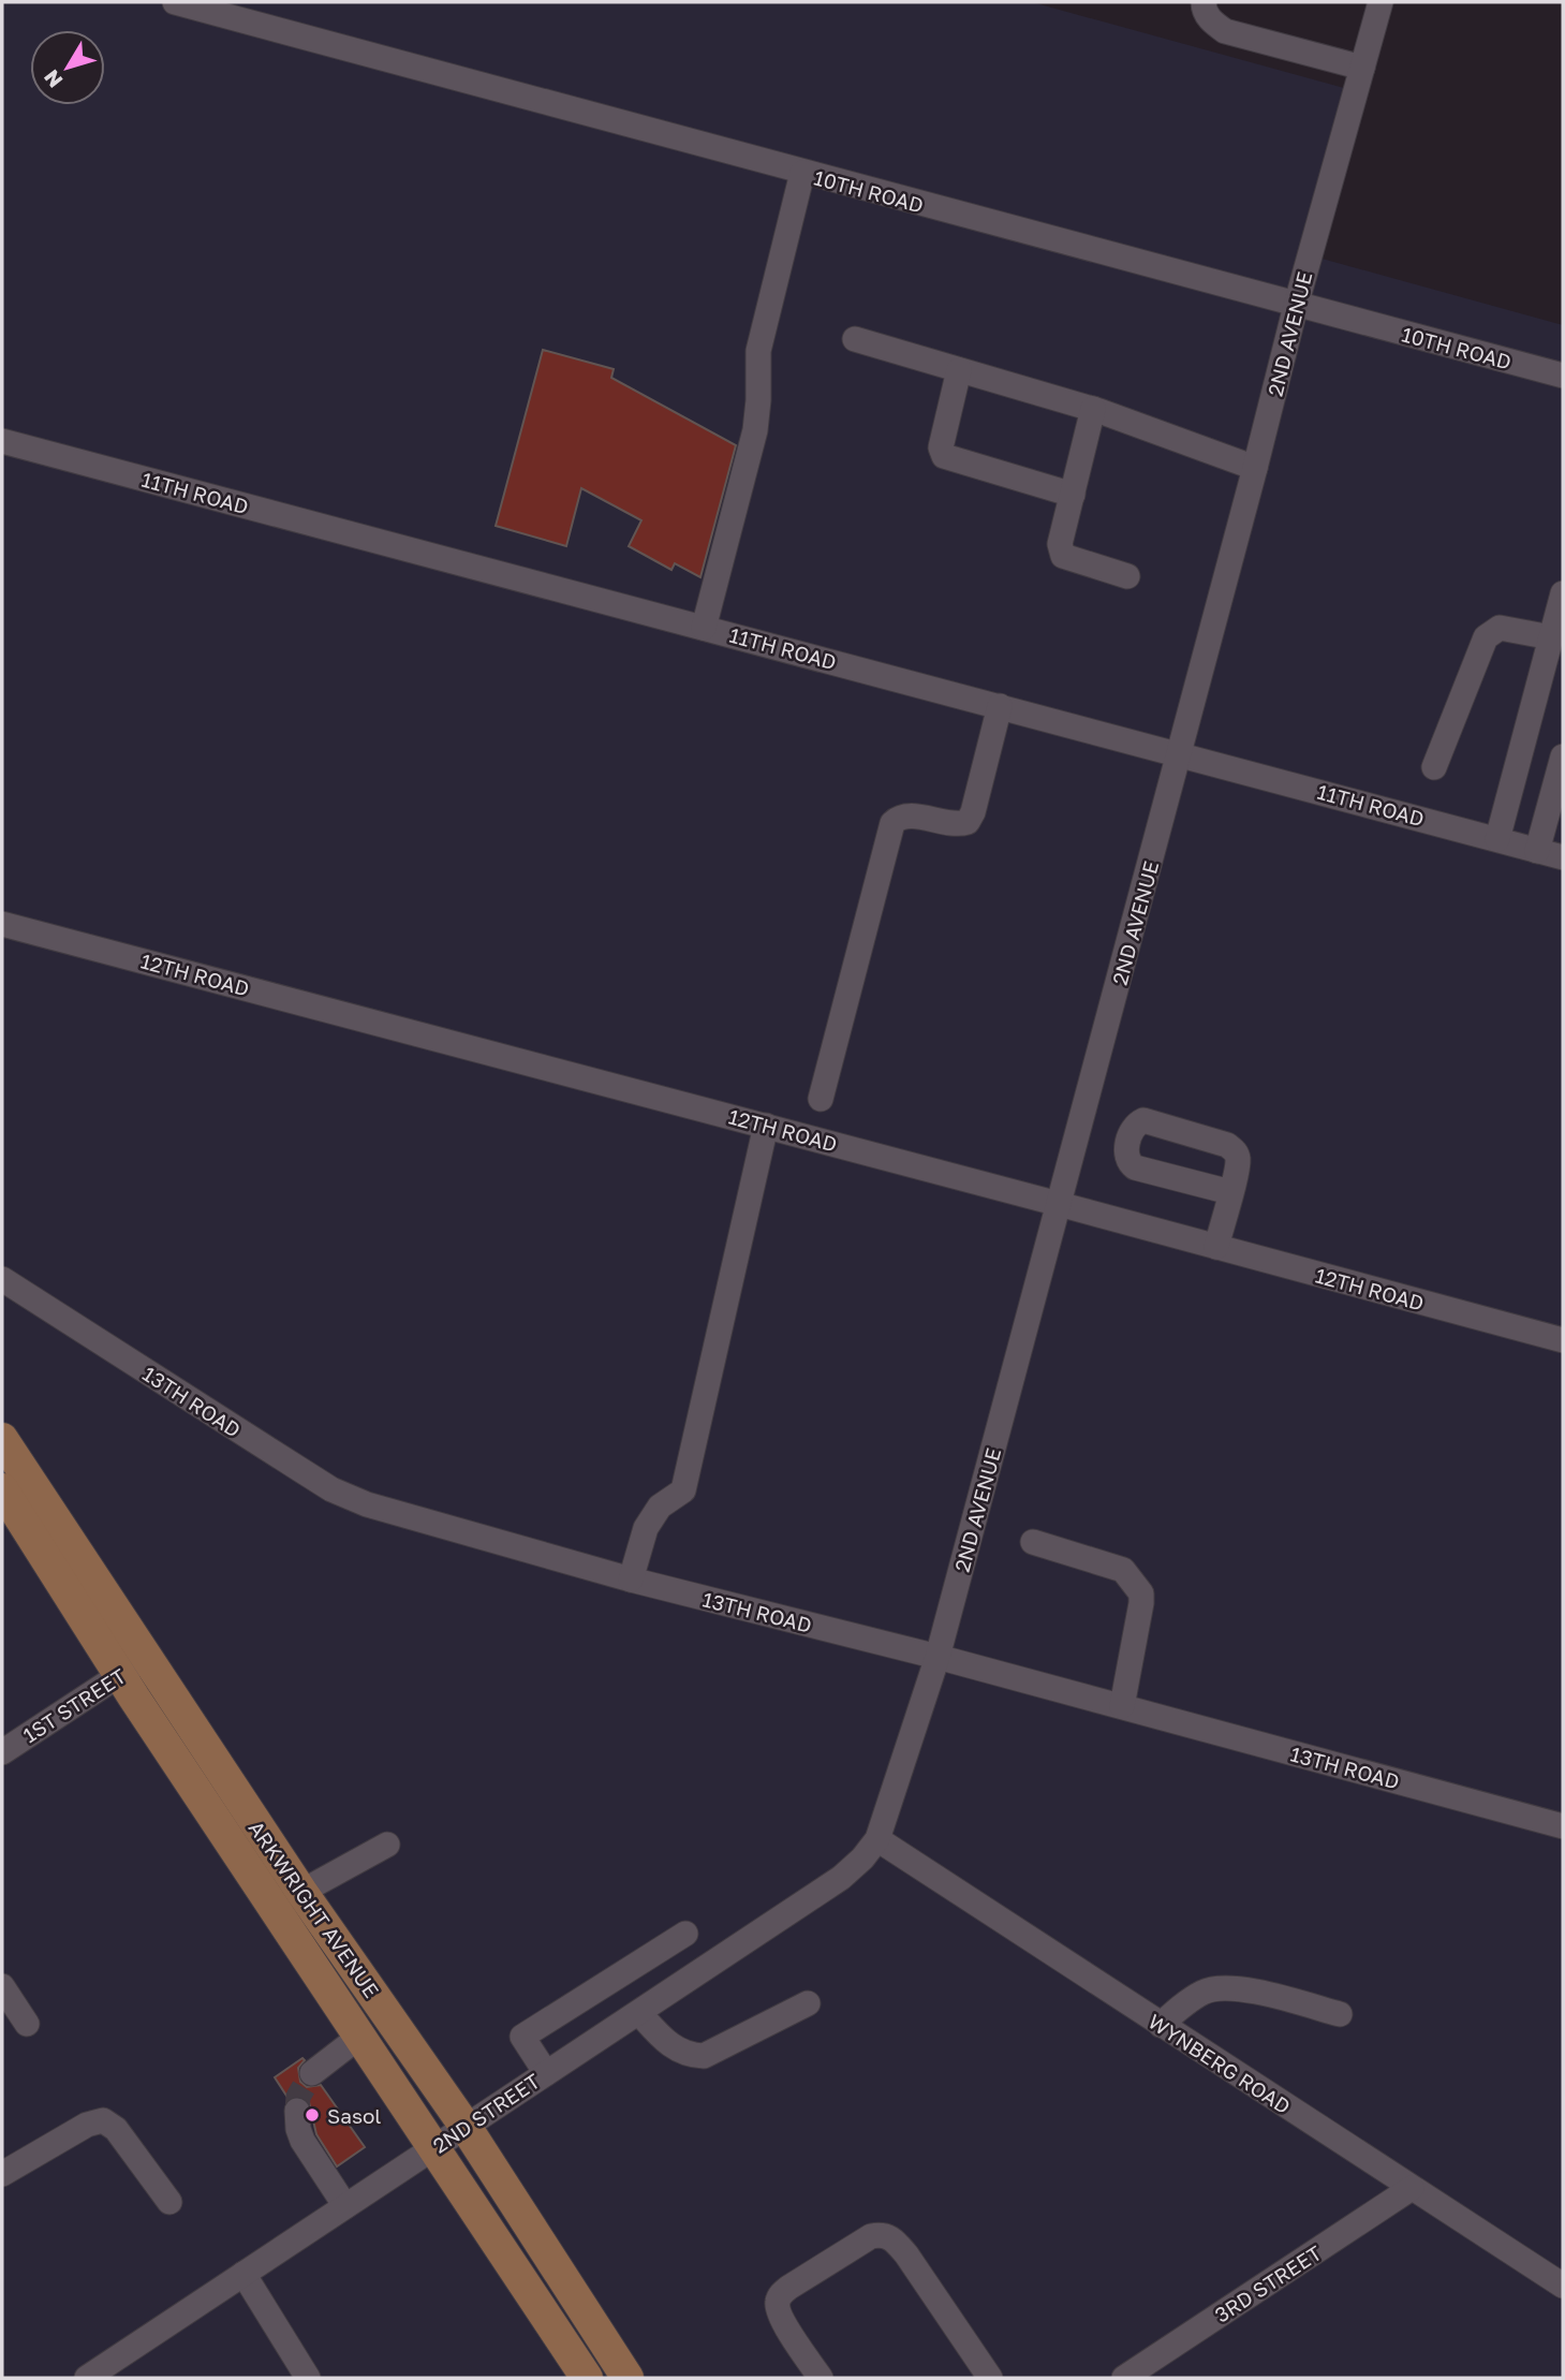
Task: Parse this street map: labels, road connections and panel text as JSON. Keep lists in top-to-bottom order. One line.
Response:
{"streets":{"main road":["ARKWRIGHT AVENUE"],"street":["10TH ROAD","2ND AVENUE","11TH ROAD","12TH ROAD","13TH ROAD","1ST STREET","WYNBERG ROAD","2ND STREET","3RD STREET"]},"crossings":[["10TH ROAD","2ND AVENUE"],["2ND AVENUE","11TH ROAD"],["2ND AVENUE","12TH ROAD"],["2ND AVENUE","13TH ROAD"],["2ND AVENUE","WYNBERG ROAD"],["2ND AVENUE","2ND STREET"],["1ST STREET","ARKWRIGHT AVENUE"],["ARKWRIGHT AVENUE","2ND STREET"],["WYNBERG ROAD","2ND STREET"],["WYNBERG ROAD","3RD STREET"]],"places":["Sasol"],"north":"bottom left"}
